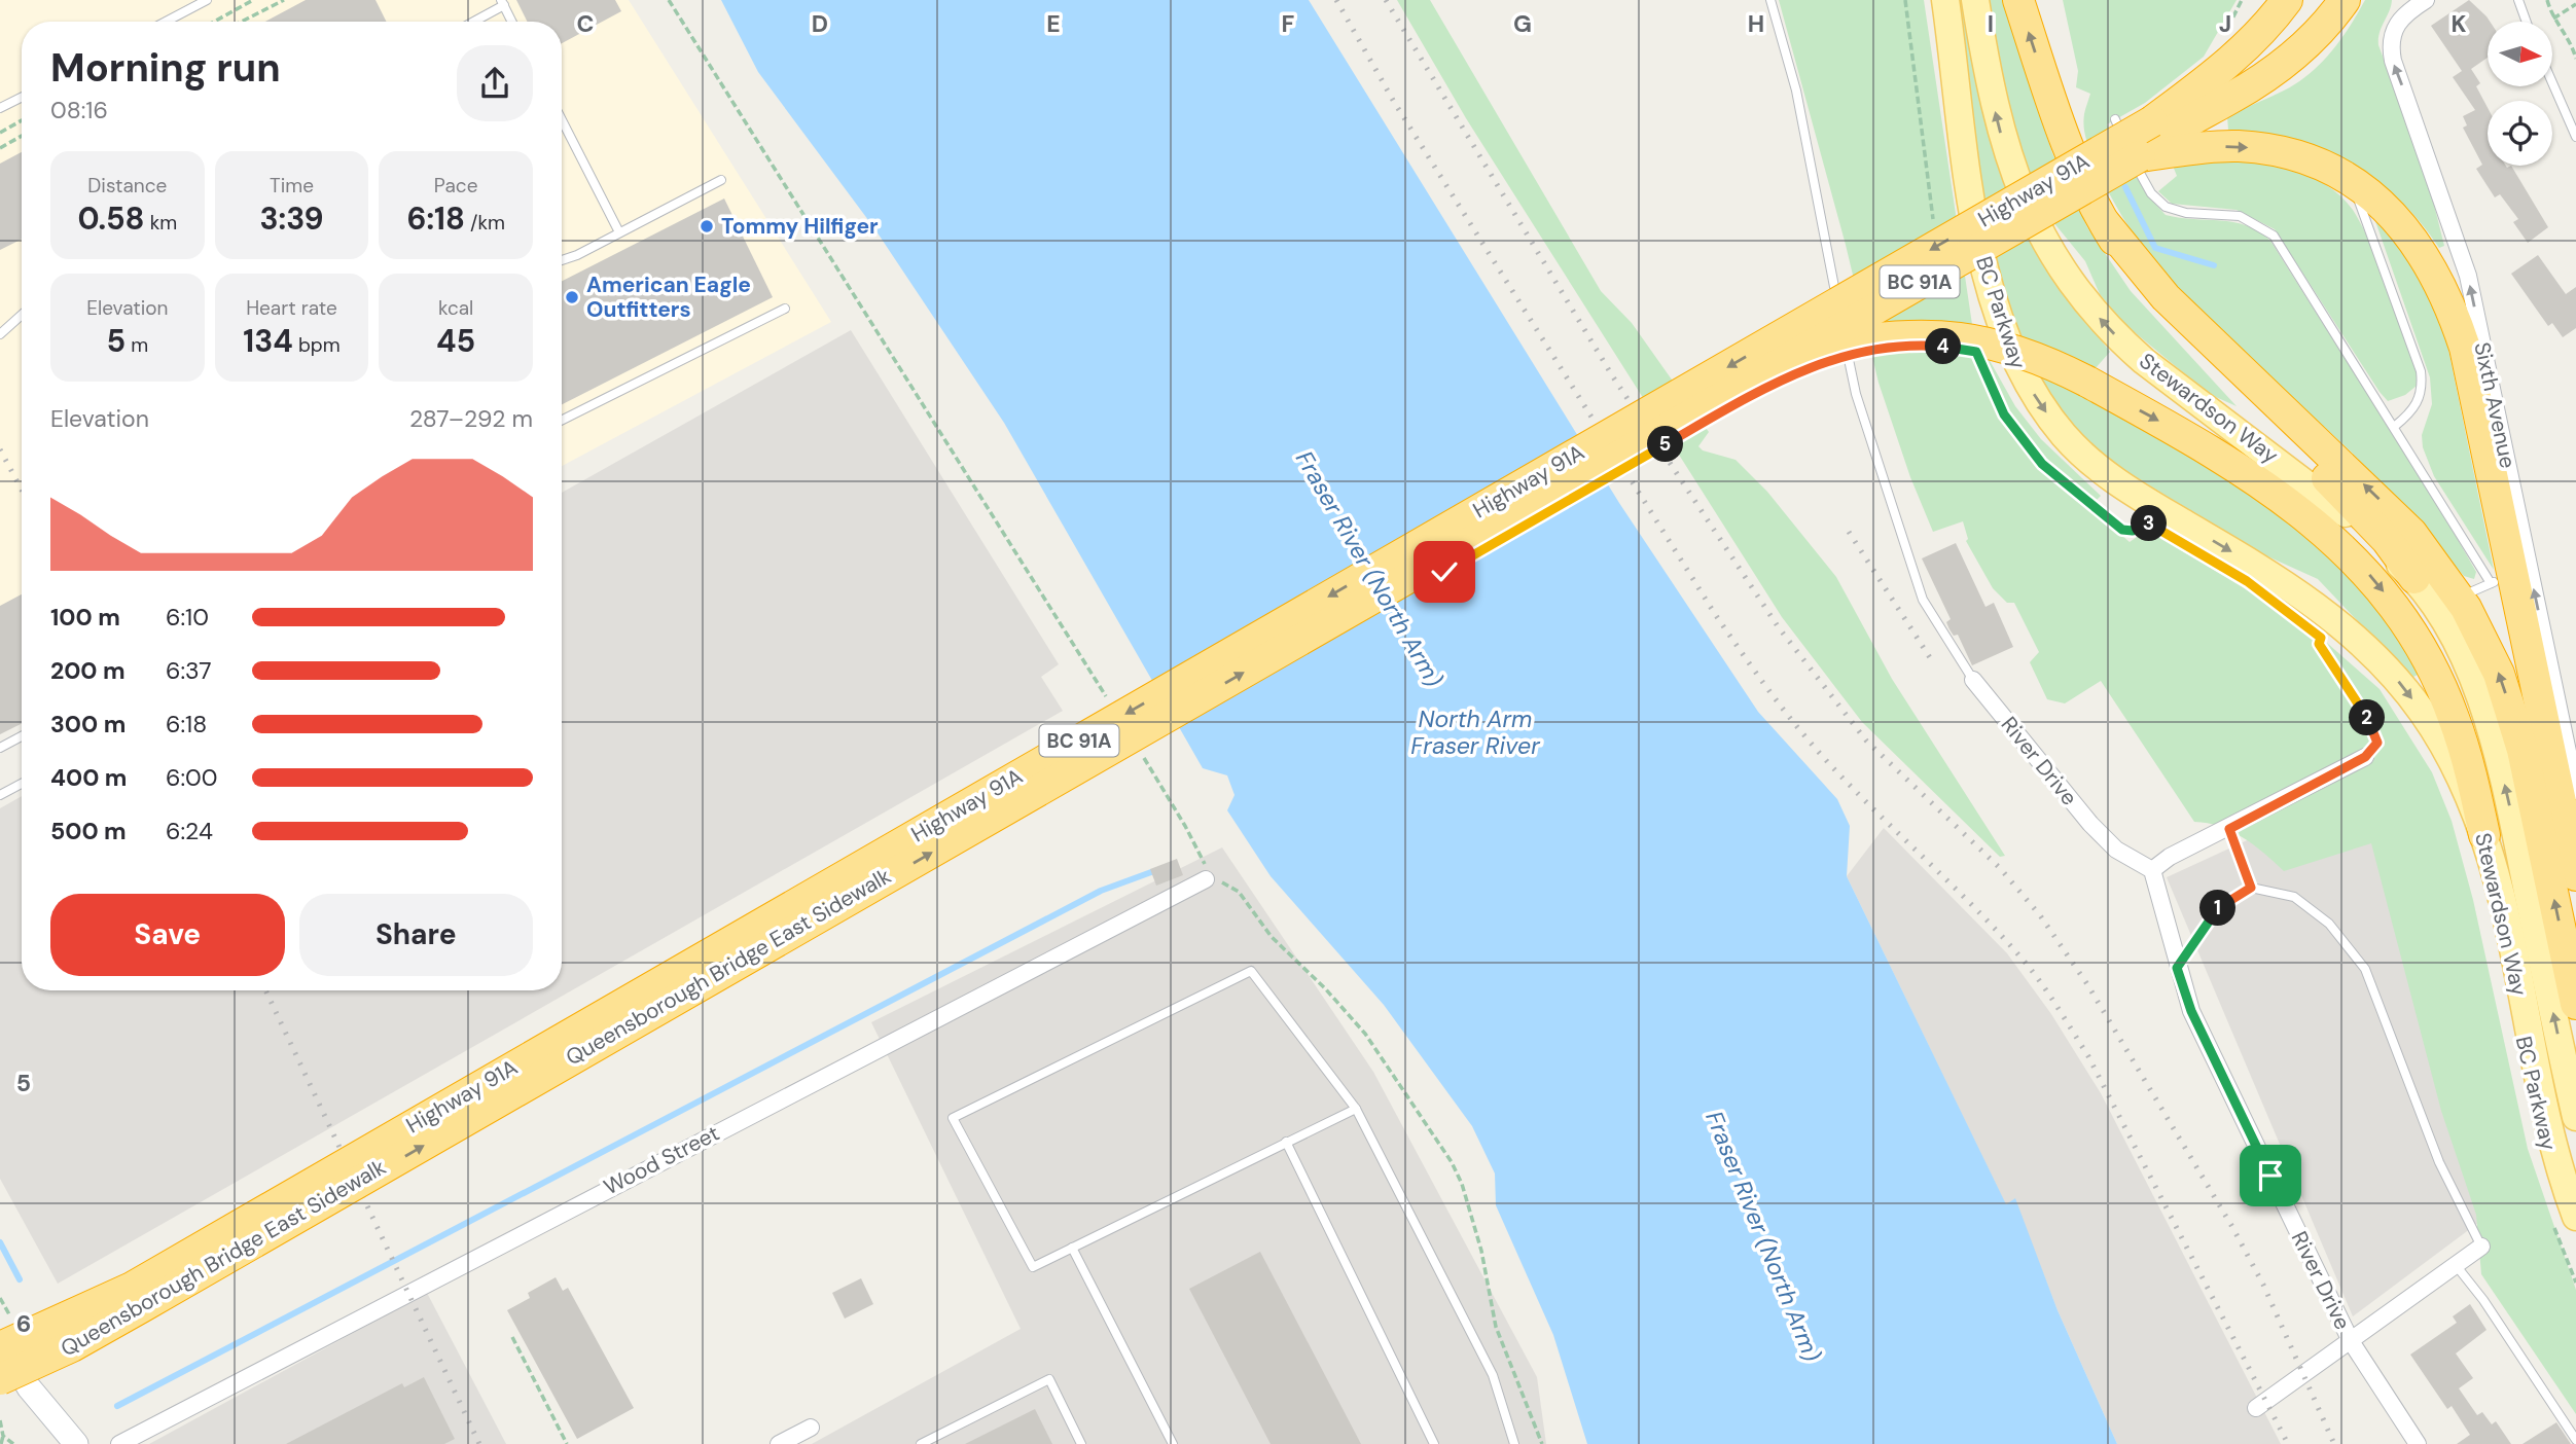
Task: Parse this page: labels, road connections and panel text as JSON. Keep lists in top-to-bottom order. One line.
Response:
{"streets":{"highway":["Highway 91A","BC 91A"],"main road":["Stewardson Way"],"street":["Sixth Avenue","River Drive","Wood Street"]},"one_way":["Sixth Avenue"],"water":["Fraser River (North Arm)","North Arm Fraser River"],"places":["Tommy Hilfiger","American Eagle Outfitters"],"north":"right","page":{"heading":["Morning run","08:16"],"stats":[["Distance","0.58 km"],["Time","3:39"],["Pace","6:18 /km"],["Elevation","5 m"],["Heart rate","134 bpm"],["kcal","45"]],"pins":["4","5","3","2","1"],"chart":["Elevation","287–292 m"],"list":[{"name":"100 m","note":"6:10"},{"name":"200 m","note":"6:37"},{"name":"300 m","note":"6:18"},{"name":"400 m","note":"6:00"},{"name":"500 m","note":"6:24"}],"buttons":["Save","Share"]},"grid":{"columns":["C","D","E","F","G","H","I","J","K"],"rows":["5","6"]}}
